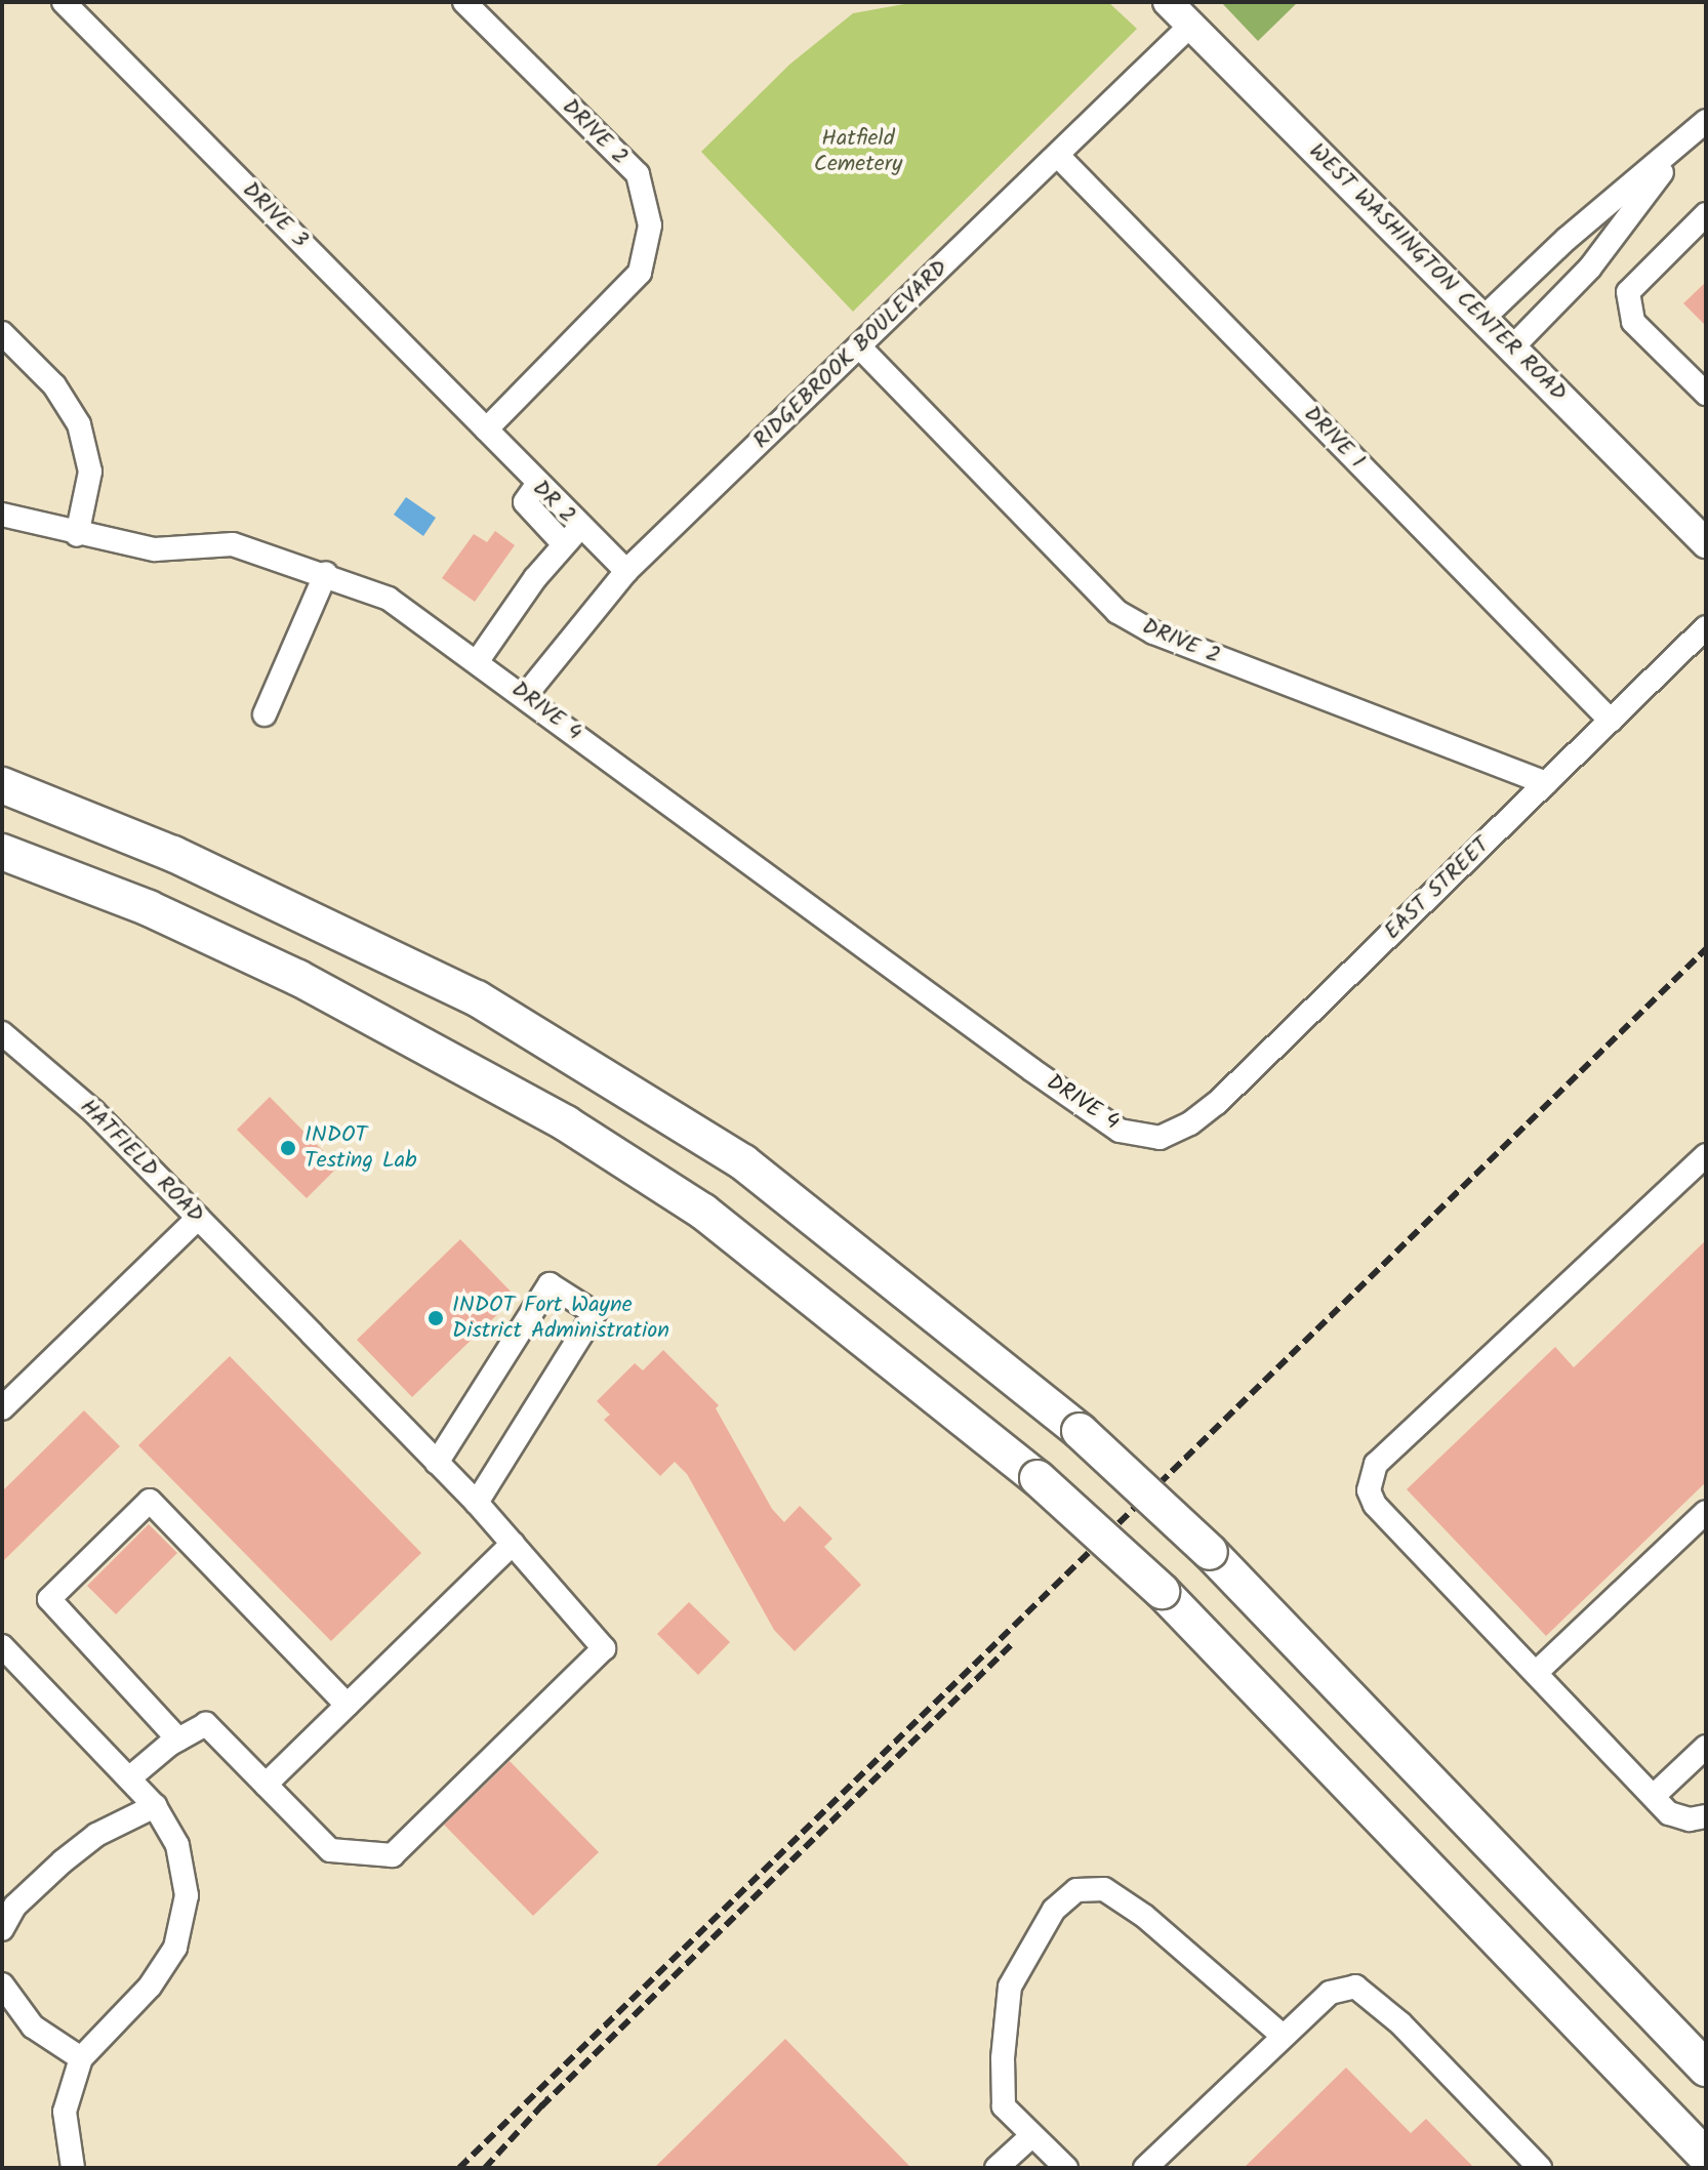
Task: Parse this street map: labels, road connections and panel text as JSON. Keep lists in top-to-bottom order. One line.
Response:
{"streets":{"main road":["WEST WASHINGTON CENTER ROAD"],"street":["DRIVE 2","DRIVE 3","RIDGEBROOK BOULEVARD","DRIVE 1","DR 2","DRIVE 4","EAST STREET","HATFIELD ROAD"]},"crossings":[["DRIVE 2","DRIVE 3"],["DRIVE 2","RIDGEBROOK BOULEVARD"],["DRIVE 2","DR 2"],["DRIVE 2","EAST STREET"],["DRIVE 3","DR 2"],["WEST WASHINGTON CENTER ROAD","RIDGEBROOK BOULEVARD"],["RIDGEBROOK BOULEVARD","DRIVE 1"],["RIDGEBROOK BOULEVARD","DR 2"],["RIDGEBROOK BOULEVARD","DRIVE 4"],["DRIVE 1","EAST STREET"],["DRIVE 4","EAST STREET"]],"parks":["Hatfield Cemetery"],"places":["INDOT Testing Lab","INDOT Fort Wayne District Administration"]}
